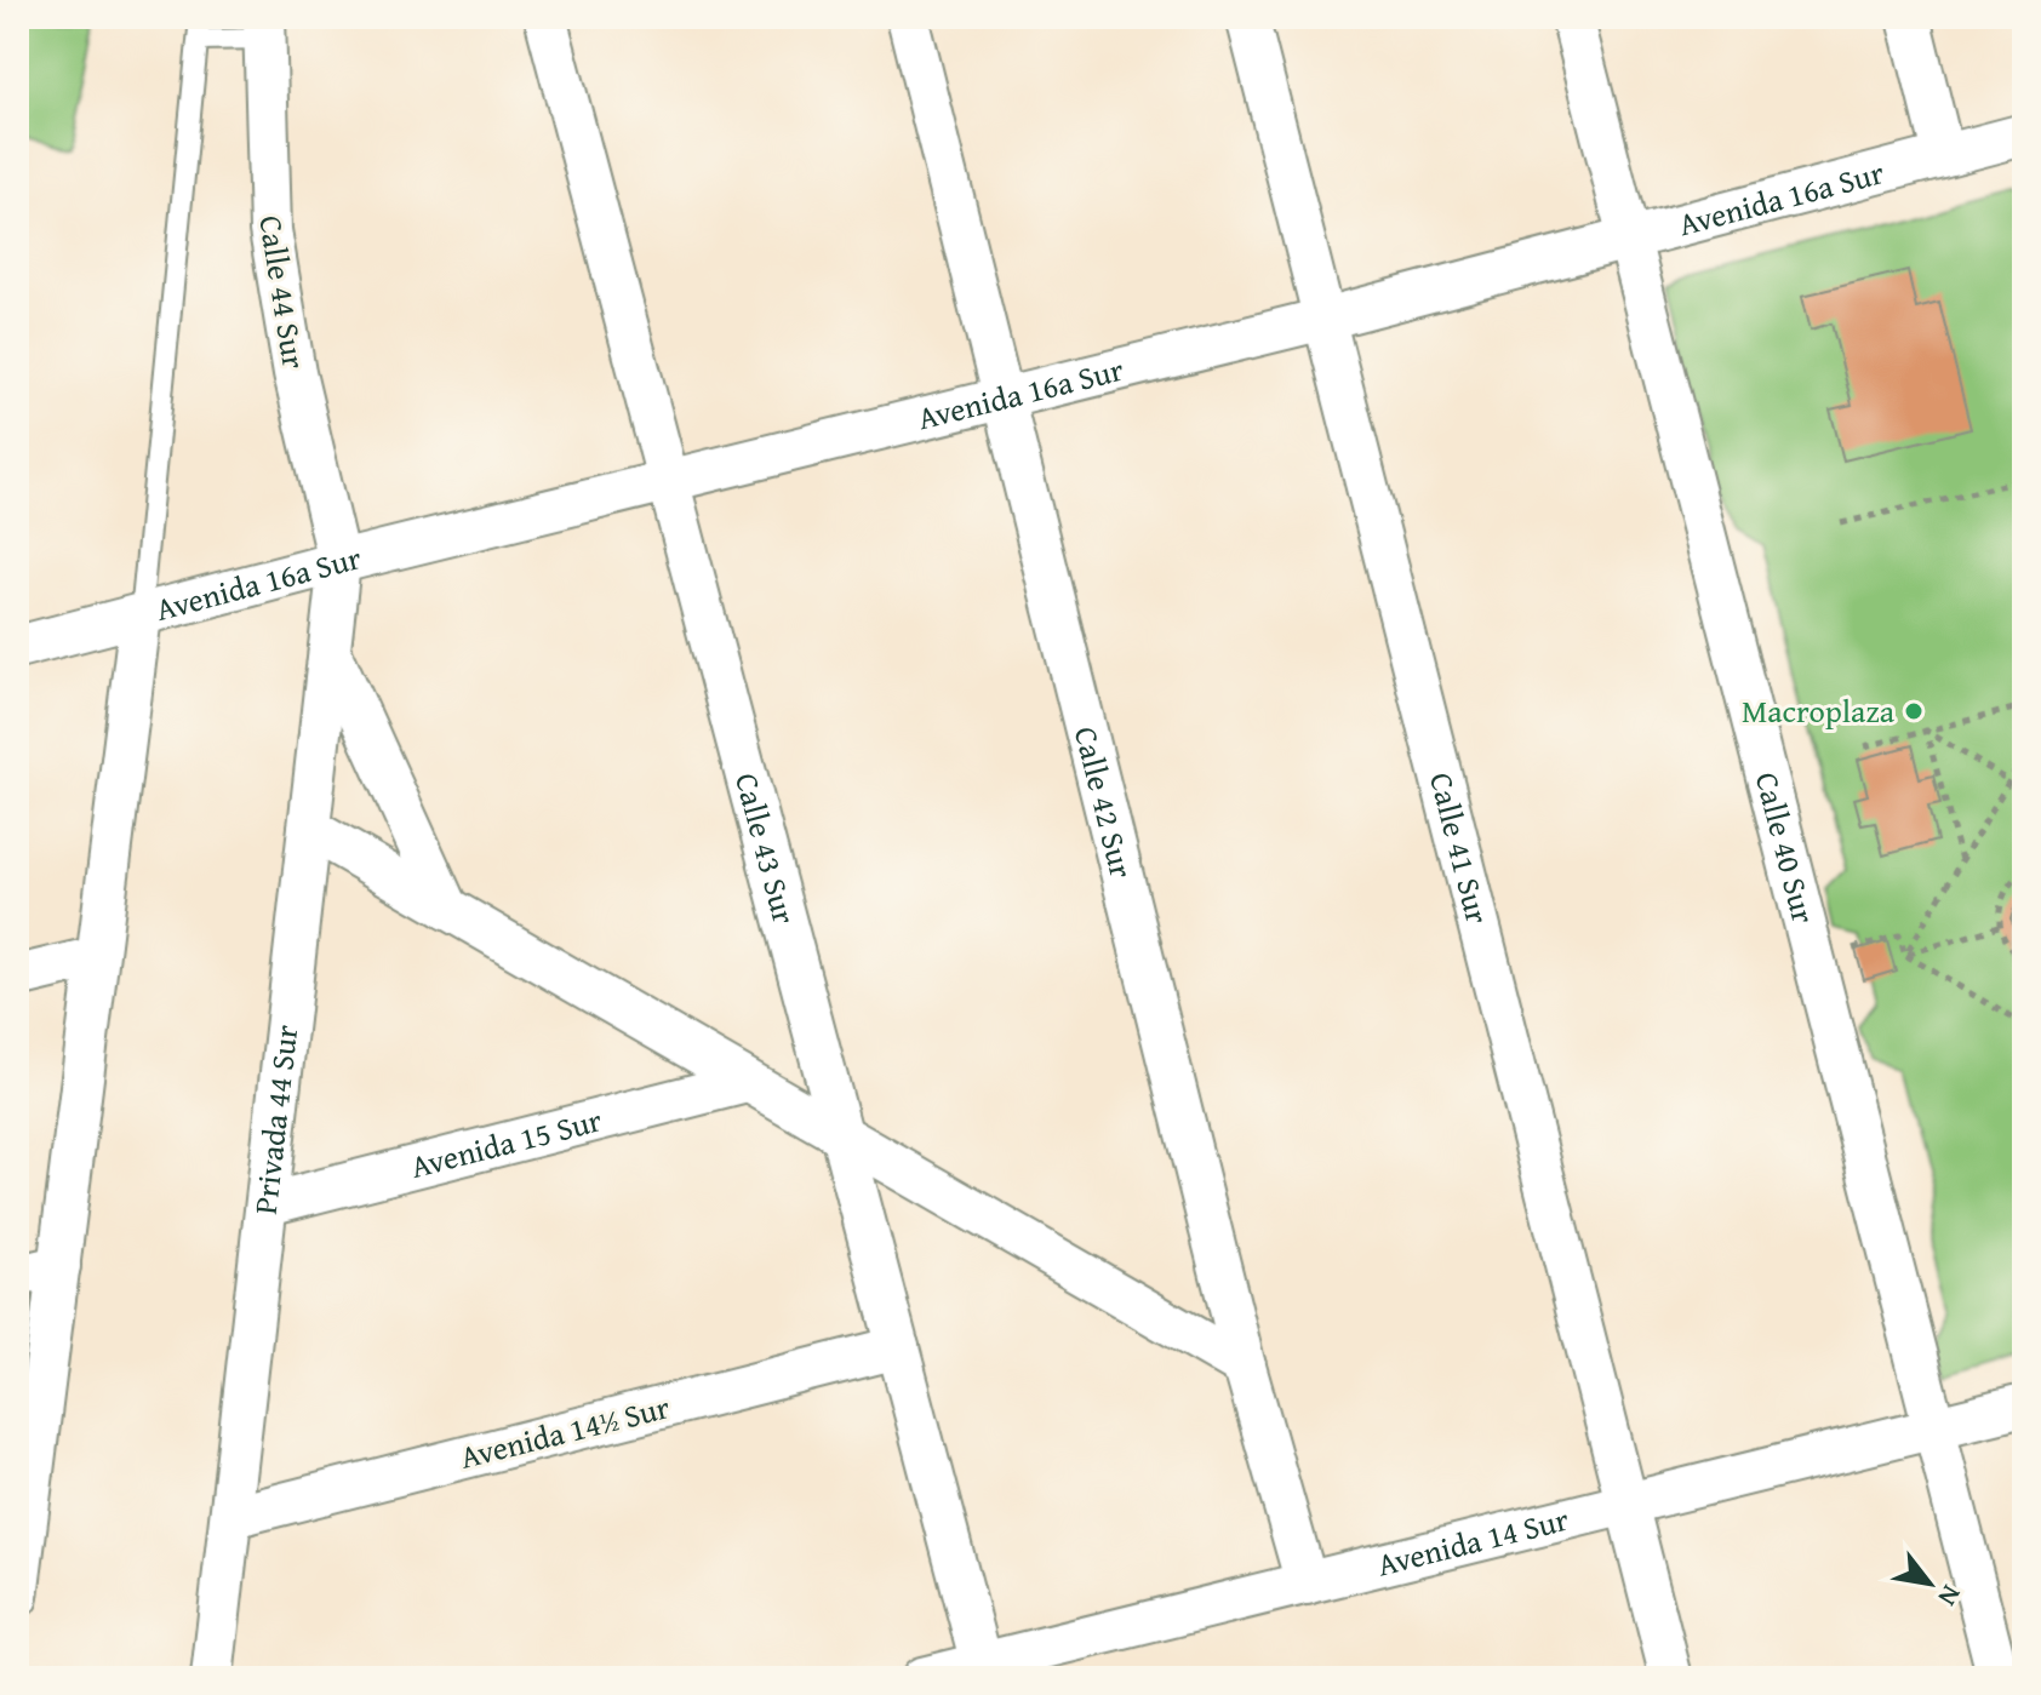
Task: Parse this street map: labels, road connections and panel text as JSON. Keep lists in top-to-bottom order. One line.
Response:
{"streets":{"street":["Avenida 16a Sur","Calle 44 Sur","Calle 42 Sur","Calle 43 Sur","Calle 40 Sur","Calle 41 Sur","Privada 44 Sur","Avenida 15 Sur","Avenida 14½ Sur","Avenida 14 Sur"]},"crossings":[["Avenida 16a Sur","Calle 44 Sur"],["Avenida 16a Sur","Calle 42 Sur"],["Avenida 16a Sur","Calle 43 Sur"],["Avenida 16a Sur","Calle 40 Sur"],["Avenida 16a Sur","Calle 41 Sur"],["Avenida 16a Sur","Privada 44 Sur"],["Calle 44 Sur","Privada 44 Sur"],["Calle 42 Sur","Avenida 14 Sur"],["Calle 43 Sur","Avenida 14½ Sur"],["Calle 43 Sur","Avenida 14 Sur"],["Calle 40 Sur","Avenida 14 Sur"],["Calle 41 Sur","Avenida 14 Sur"],["Privada 44 Sur","Avenida 15 Sur"],["Privada 44 Sur","Avenida 14½ Sur"]],"places":["Macroplaza"],"north":"bottom right"}
